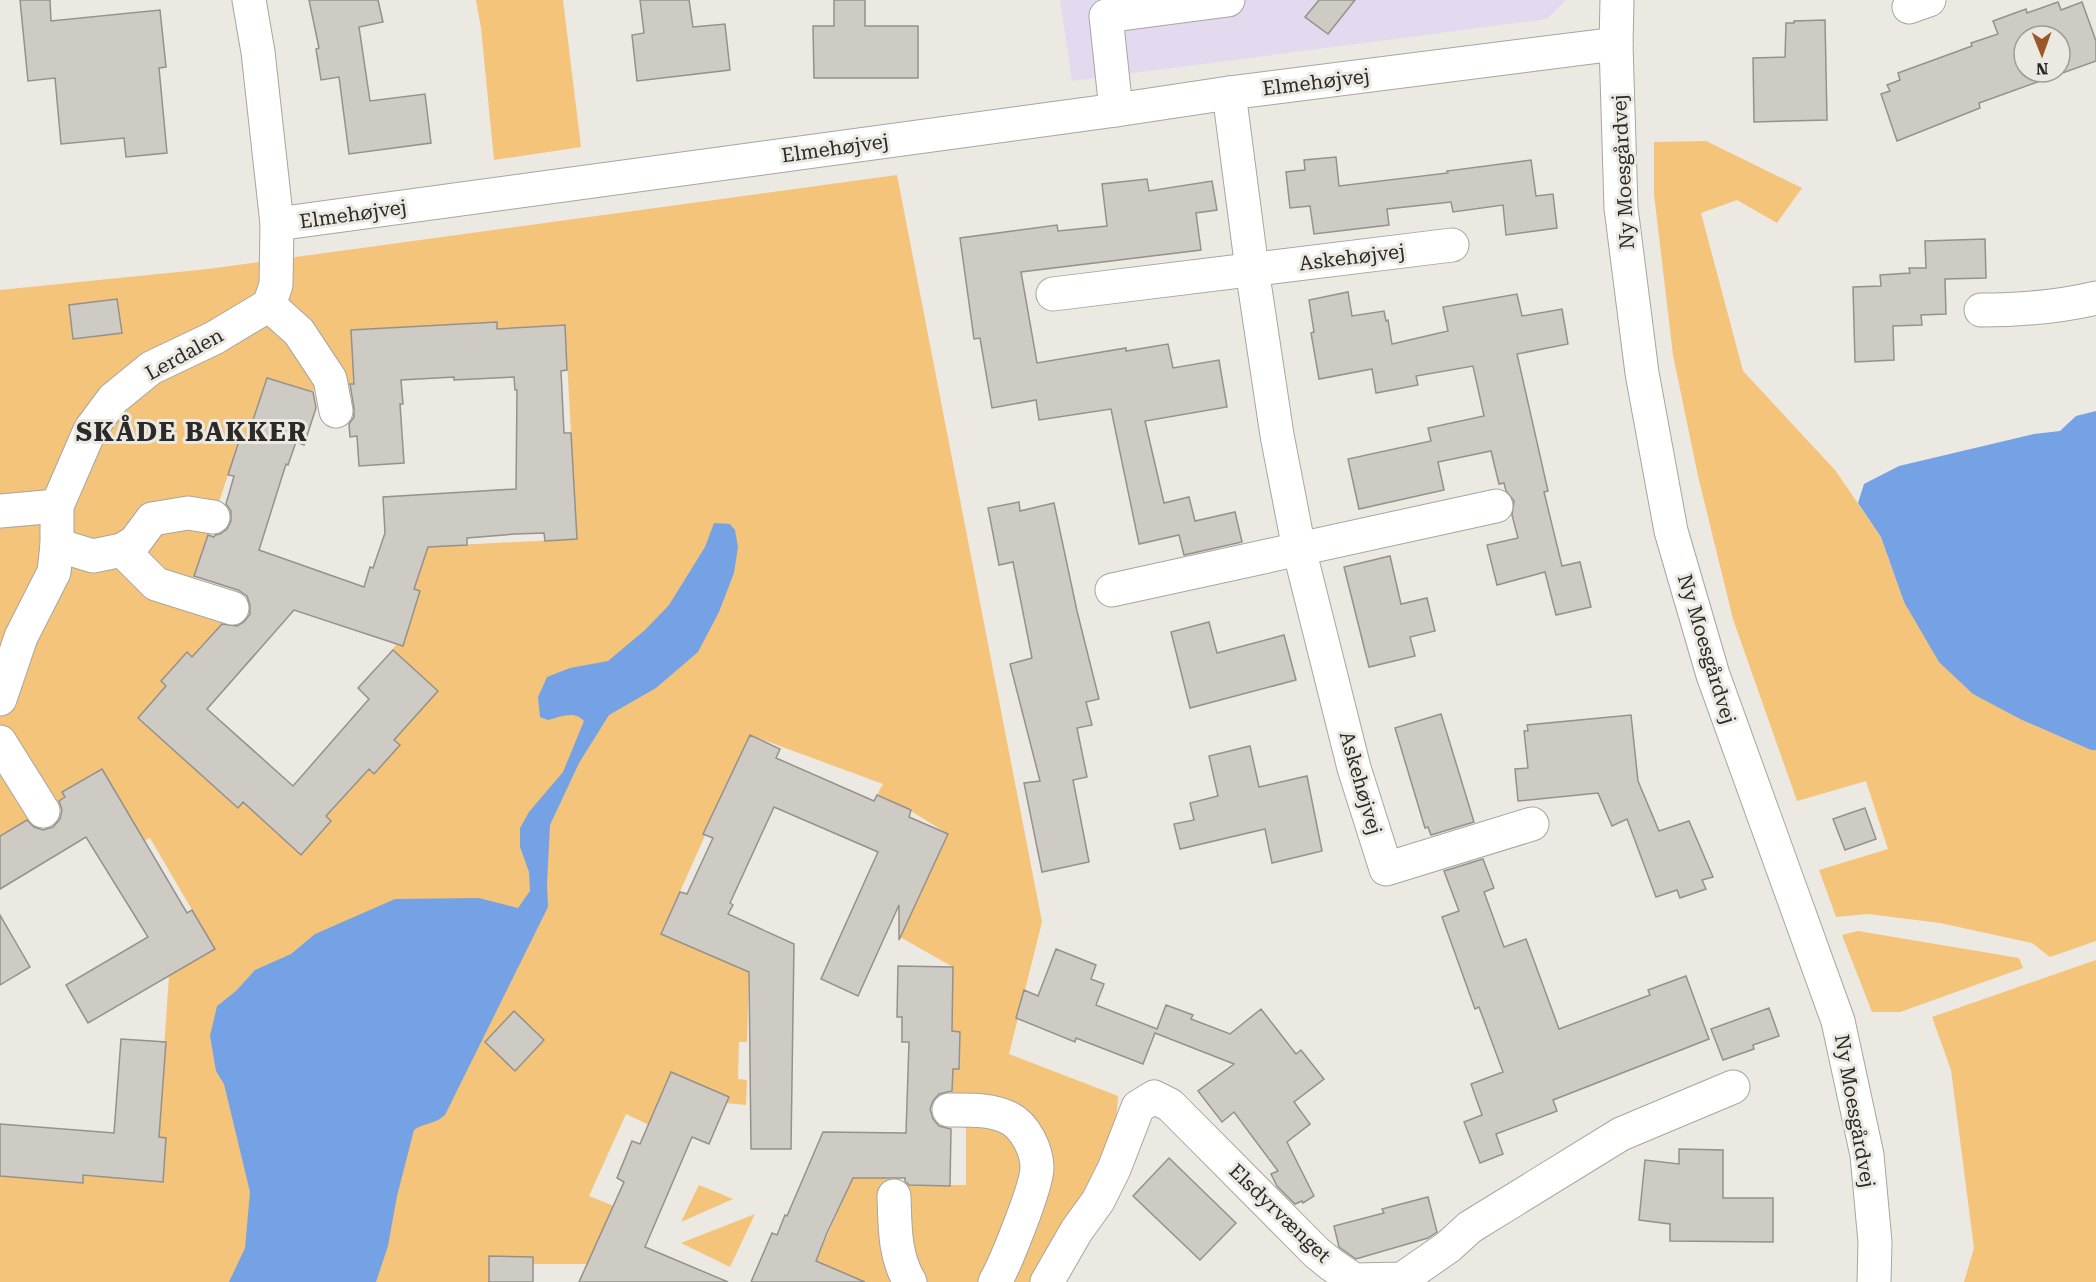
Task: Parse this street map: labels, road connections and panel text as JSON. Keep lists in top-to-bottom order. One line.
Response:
{"streets":{"street":["Elmehøjvej","Ny Moesgårdvej","Askehøjvej","Lerdalen","Elsdyrvænget"]},"crossings":[["Elmehøjvej","Ny Moesgårdvej"],["Elmehøjvej","Askehøjvej"]],"districts":["SKÅDE BAKKER"],"north":"bottom"}
